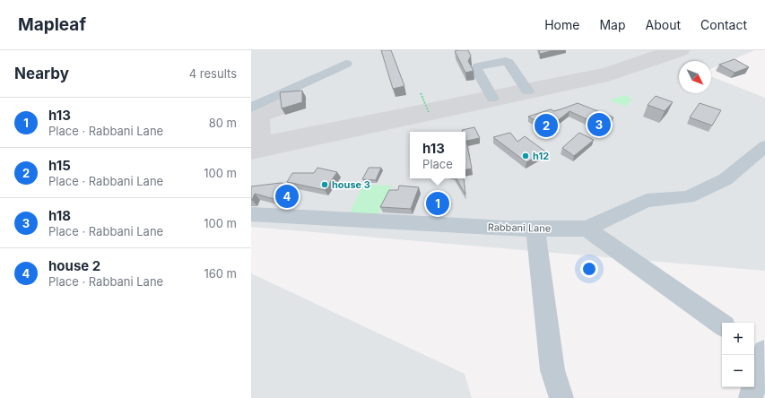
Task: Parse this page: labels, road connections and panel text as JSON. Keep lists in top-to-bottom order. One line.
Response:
{"streets":{"street":["Rabbani Lane"]},"places":["h12","house 3"],"north":"bottom right","page":{"header":"Mapleaf","nav":["Home","Map","About","Contact"],"heading":["Nearby","4 results"],"list":[{"mark":"1","name":"h13","note":"Place · Rabbani Lane","value":"80 m"},{"mark":"2","name":"h15","note":"Place · Rabbani Lane","value":"100 m"},{"mark":"3","name":"h18","note":"Place · Rabbani Lane","value":"100 m"},{"mark":"4","name":"house 2","note":"Place · Rabbani Lane","value":"160 m"}],"pins":["3","2","4","1"],"popup":["h13","Place"],"map_buttons":["+","−"]}}
